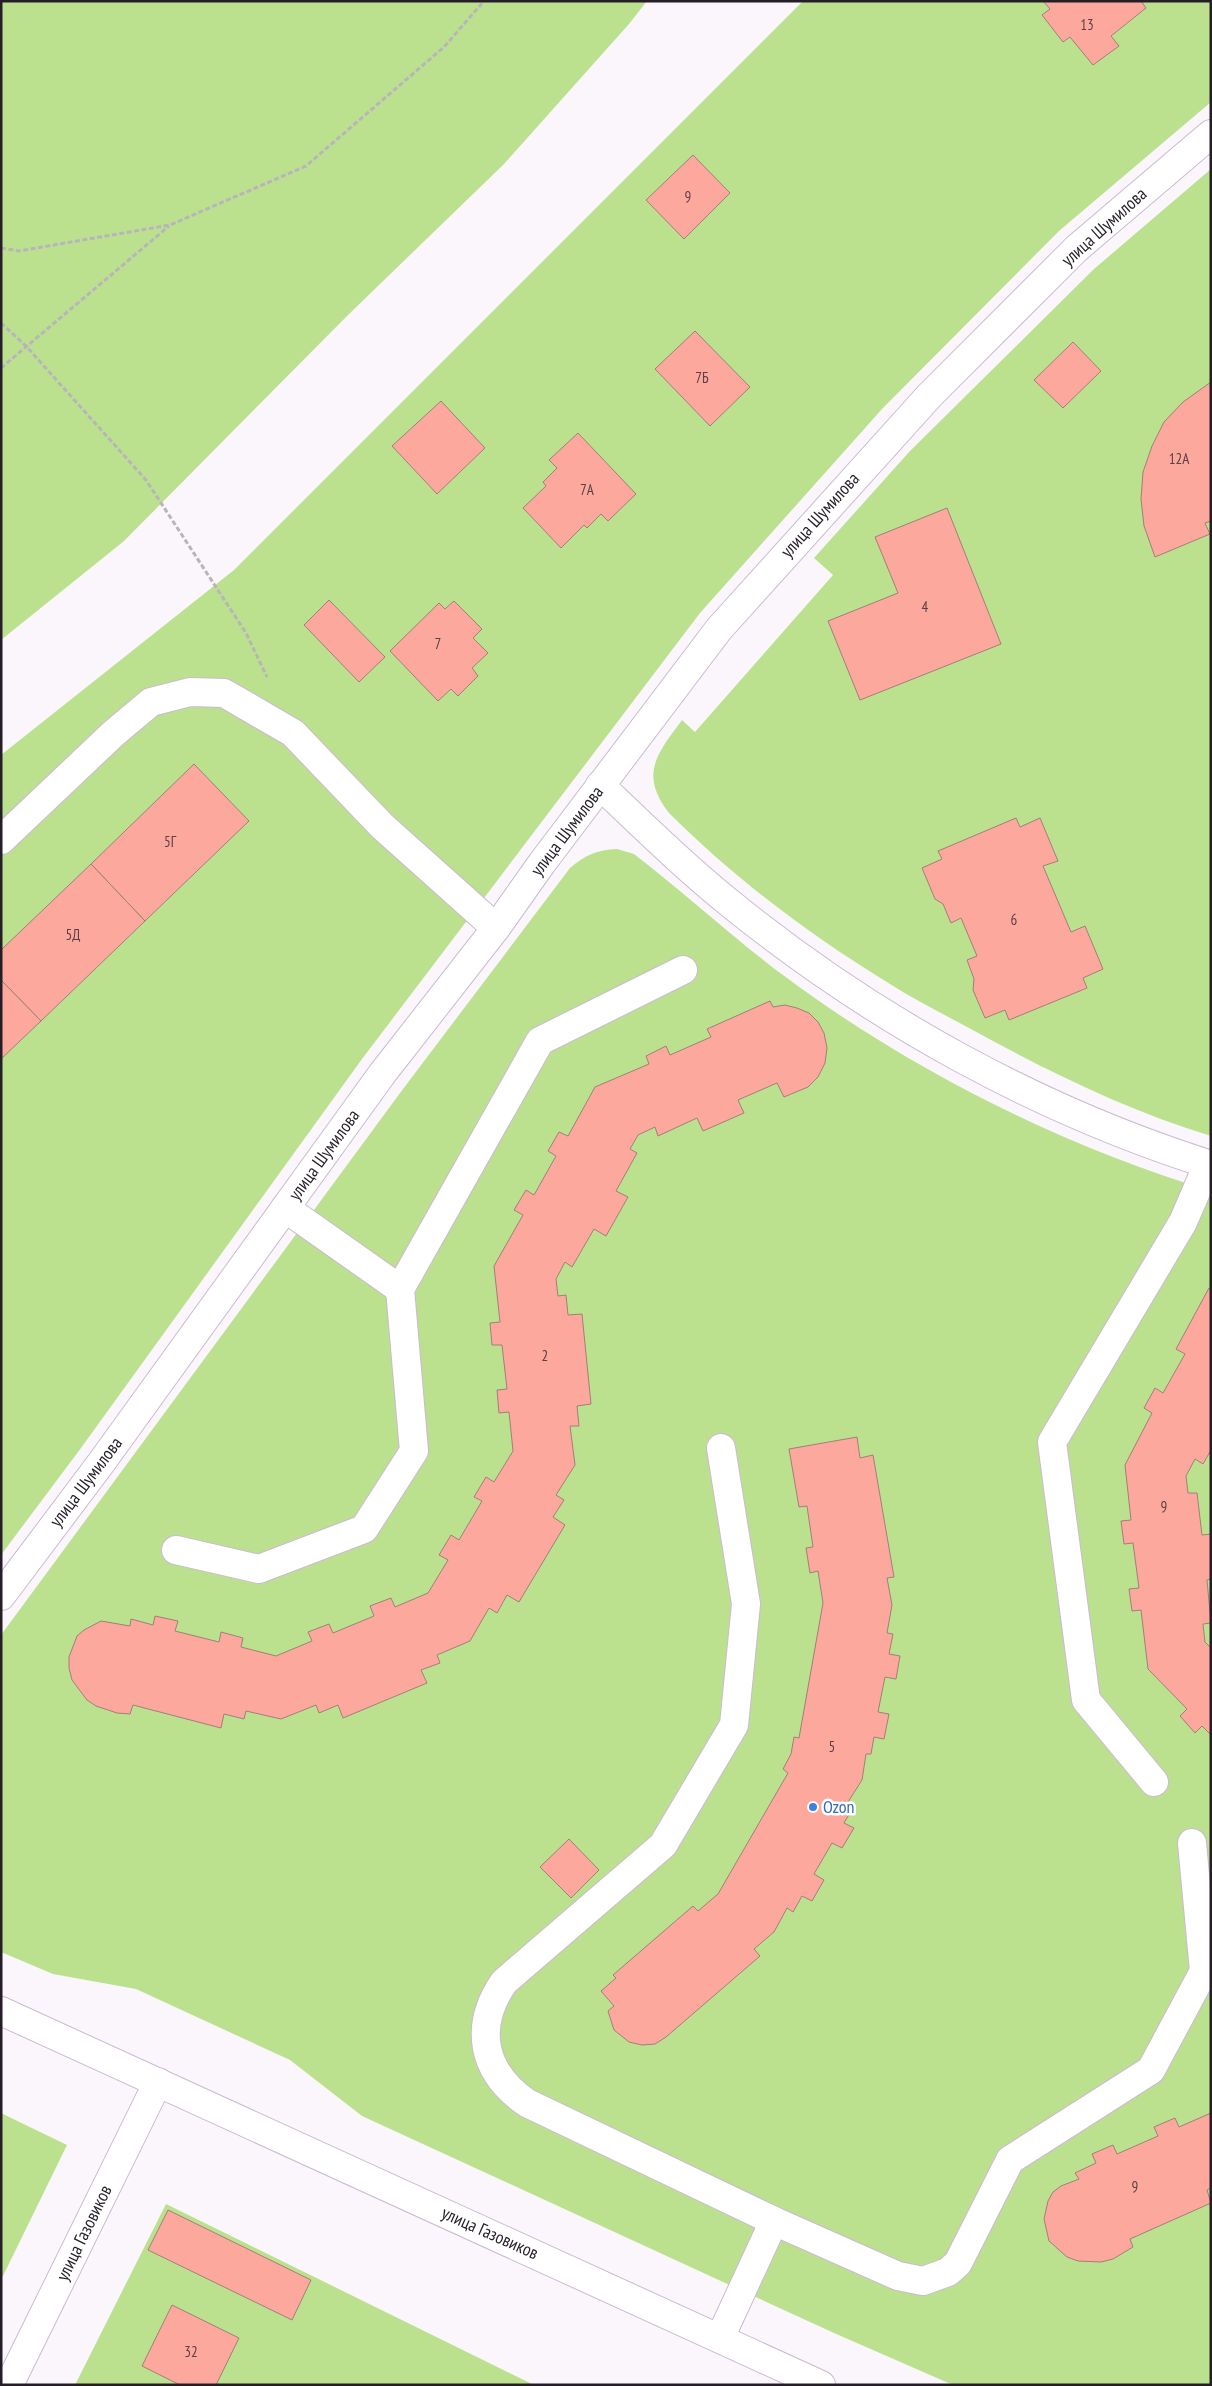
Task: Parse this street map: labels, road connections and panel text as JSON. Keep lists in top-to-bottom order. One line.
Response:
{"streets":{"street":["улица Шумилова","улица Газовиков"]},"places":["Ozon"],"house_numbers":["13","9","7Б","12А","7А","4","7","5Г","6","5Д","2","9","5","9","32"]}
